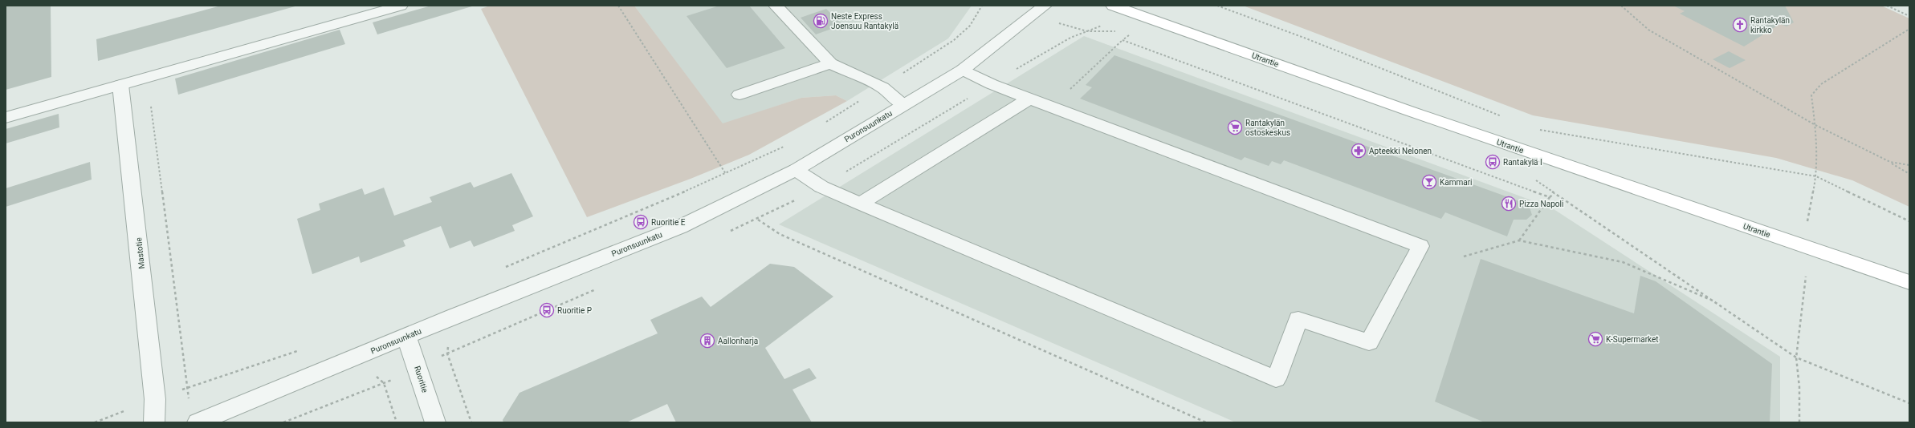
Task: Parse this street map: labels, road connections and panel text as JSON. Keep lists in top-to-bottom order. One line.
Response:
{"streets":{"main road":["Utrantie"],"street":["Puronsuunkatu","Mastotie","Ruoritie"]},"crossings":[["Puronsuunkatu","Ruoritie"]],"places":{"fuel station":["Neste Express Joensuu Rantakylä"],"church":["Rantakylän kirkko"],"supermarket":["Rantakylän ostoskeskus","K-Supermarket"],"pharmacy":["Apteekki Nelonen"],"bus stop":["Rantakylä I","Ruoritie E","Ruoritie P"],"bar":["Kammari"],"restaurant":["Pizza Napoli"],"building":["Aallonharja"]}}
